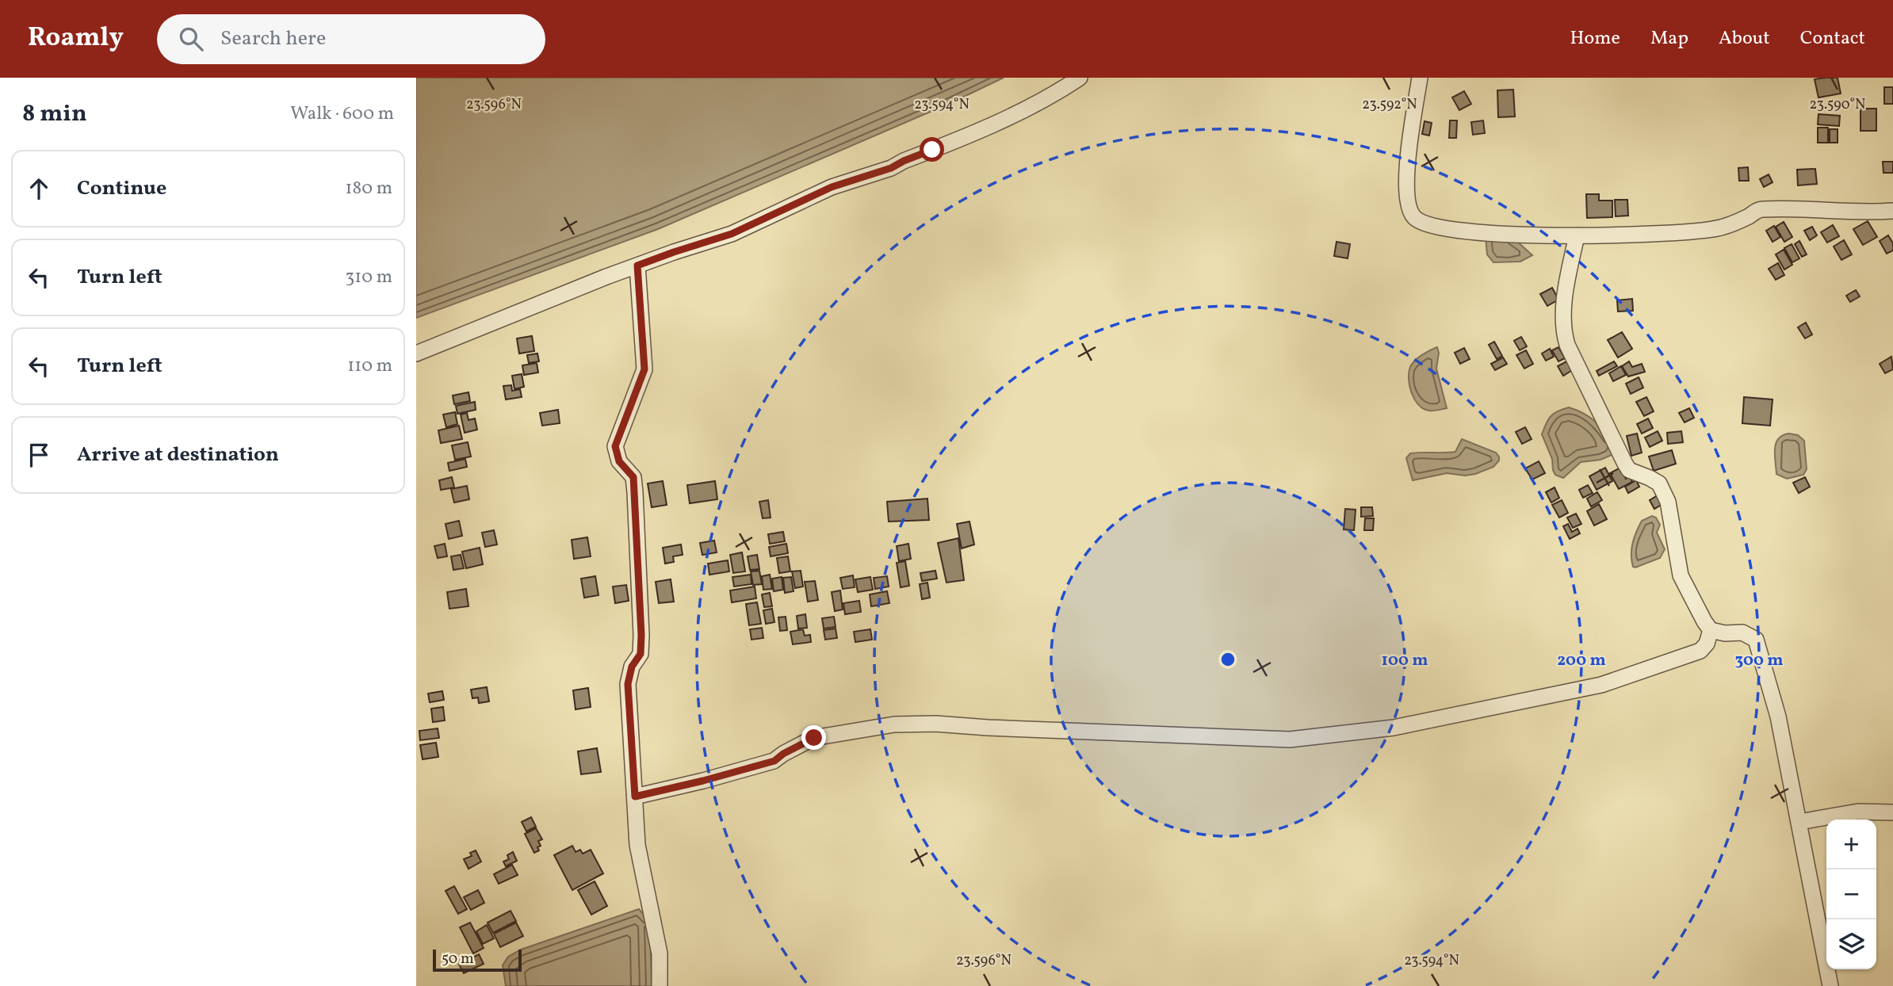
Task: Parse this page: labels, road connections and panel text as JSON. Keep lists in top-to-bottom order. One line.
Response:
{"scale_bar":"50 m","page":{"header":"Roamly","search":"Search here","nav":["Home","Map","About","Contact"],"heading":["8 min","Walk · 600 m"],"list":[["Continue","180 m"],["Turn left","310 m"],["Turn left","110 m"],"Arrive at destination"],"map_buttons":["+","−"],"scale":"50 m"},"coordinates":["23.596°N","23.594°N","23.592°N","23.590°N"],"rings":["100 m","200 m","300 m"]}
